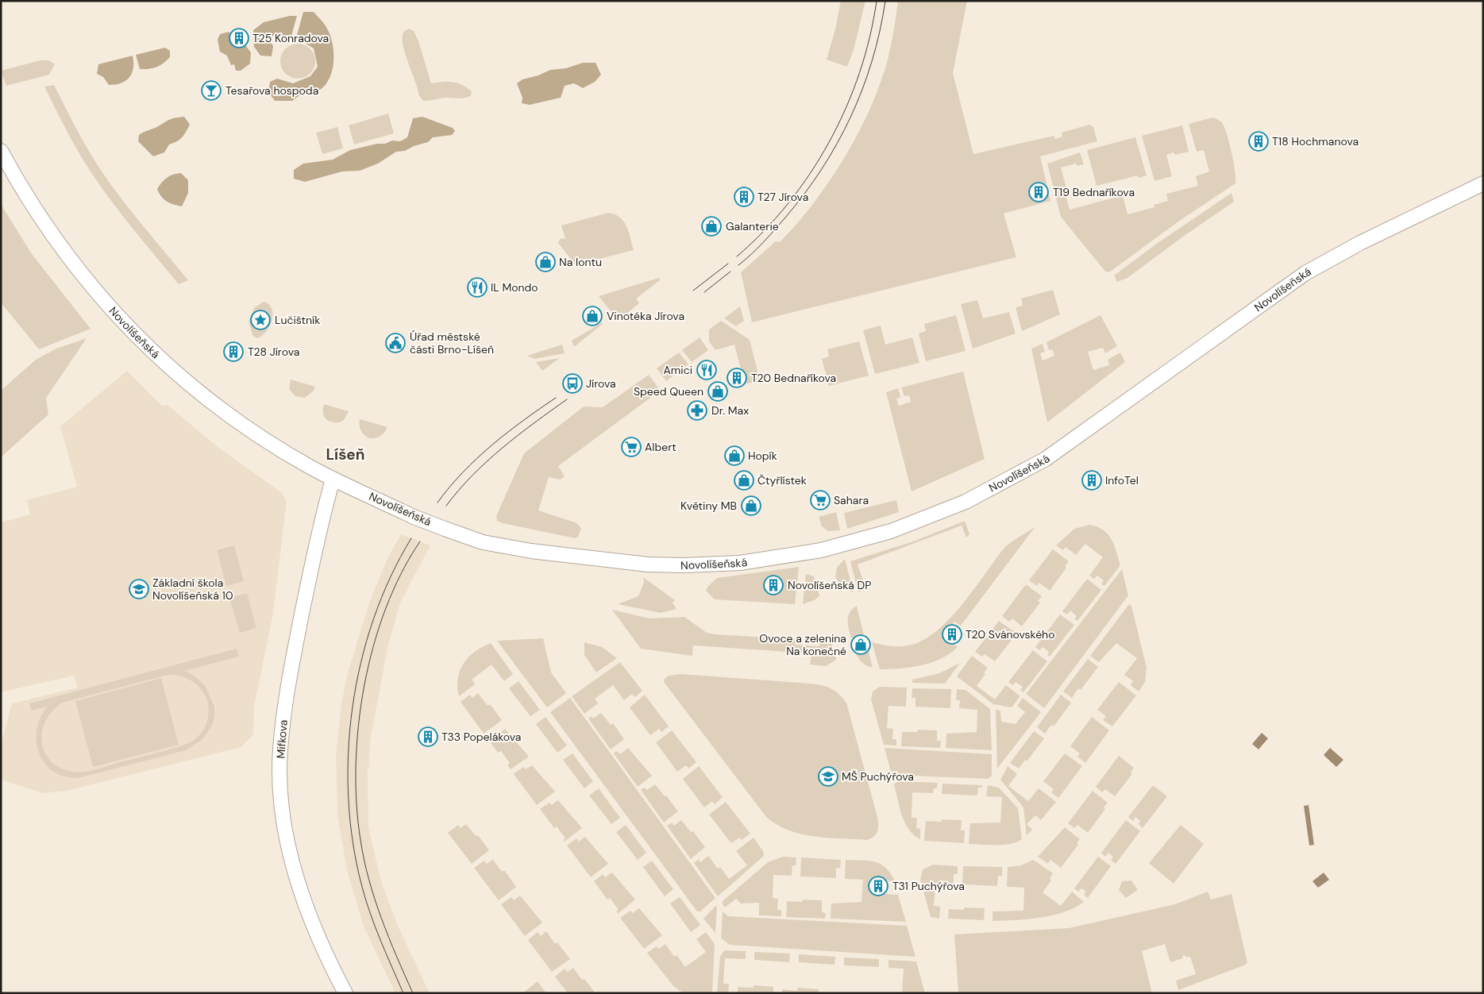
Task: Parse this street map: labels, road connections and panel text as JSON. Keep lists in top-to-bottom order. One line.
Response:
{"streets":{"street":["Novolíšeňská","Mifkova"]},"crossings":[["Novolíšeňská","Mifkova"]],"districts":["Líšeň"],"places":{"building":["T25 Konradova","T18 Hochmanova","T19 Bednaříkova","T27 Jírova","T28 Jírova","T20 Bednaříkova","InfoTel","Novolíšeňská DP","T20 Svánovského","T33 Popelákova","T31 Puchýřova"],"bar":["Tesařova hospoda"],"shop":["Galanterie","Na lontu","Vinotéka Jírova","Speed Queen","Hopík","Čtyřlístek","Květiny MB","Ovoce a zelenina Na konečné"],"restaurant":["IL Mondo","Amici"],"place":["Lučištník"],"public building":["Úřad městské části Brno-Líšeň"],"bus stop":["Jírova"],"pharmacy":["Dr. Max"],"supermarket":["Albert","Sahara"],"school or university":["Základní škola Novolíšeňská 10","MŠ Puchýřova"]}}
